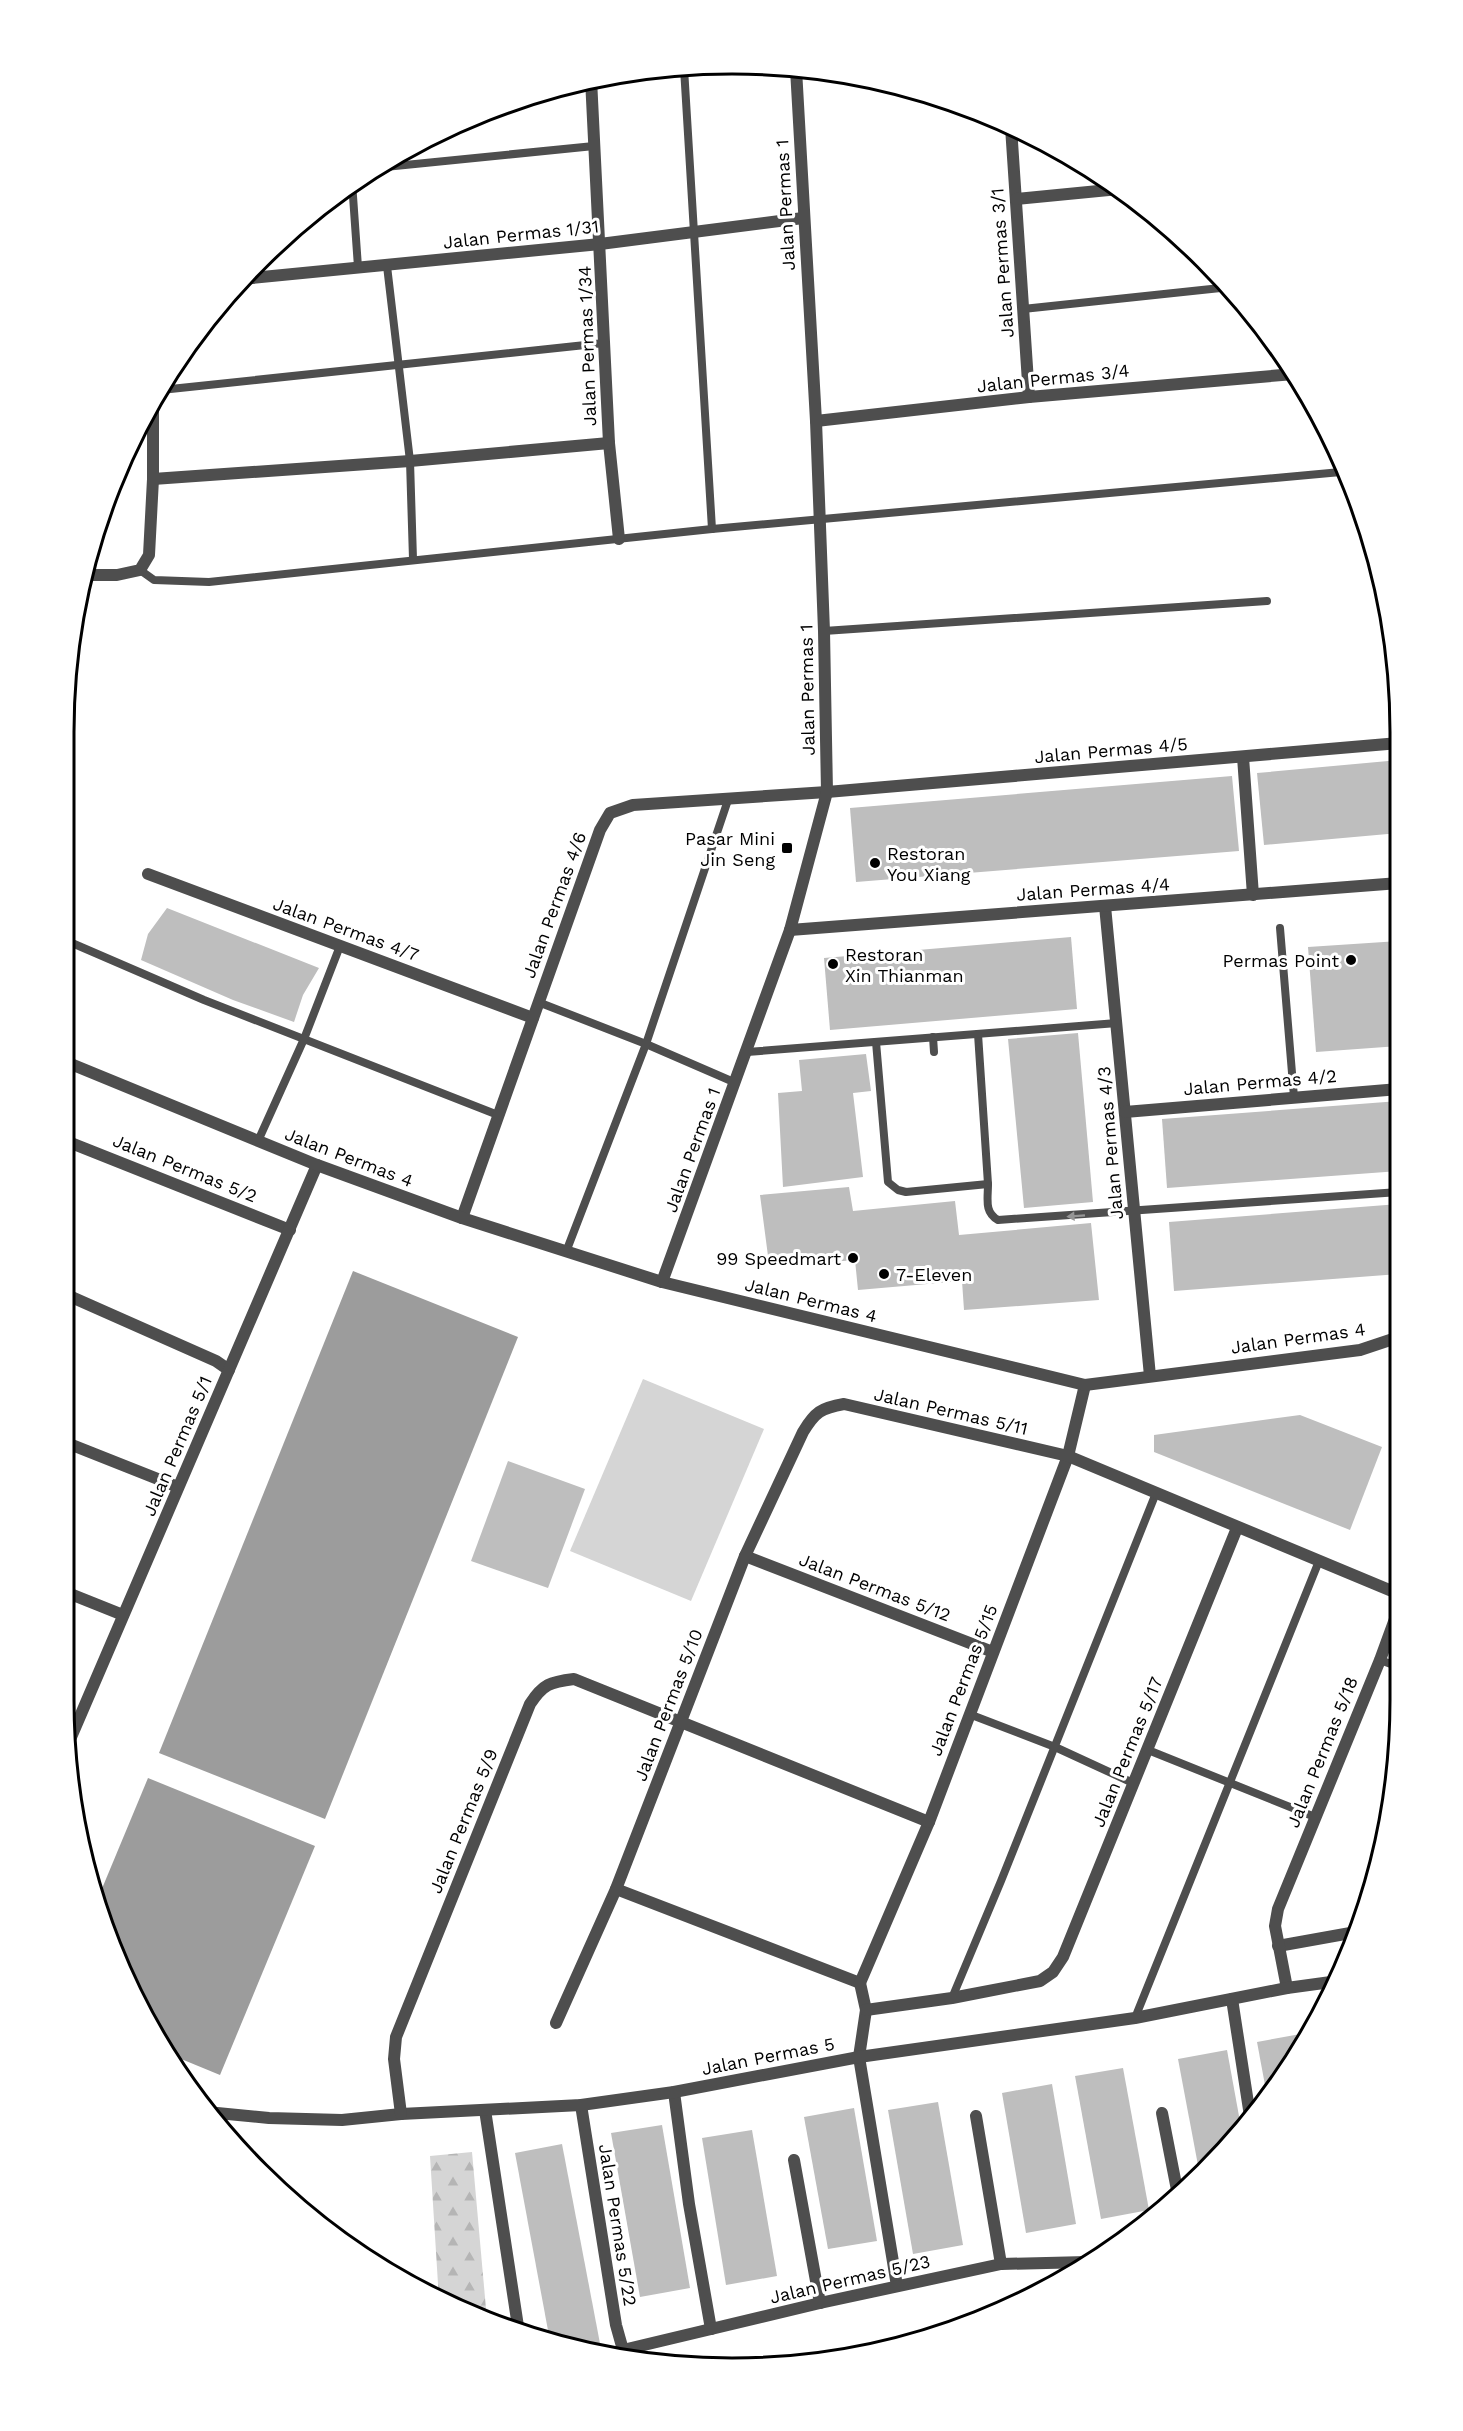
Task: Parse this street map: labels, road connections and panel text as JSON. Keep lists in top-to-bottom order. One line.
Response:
{"streets":{"street":["Jalan Permas 1","Jalan Permas 1/31","Jalan Permas 3/1","Jalan Permas 1/34","Jalan Permas 3/4","Jalan Permas 4/5","Jalan Permas 4/4","Jalan Permas 4/6","Jalan Permas 4/7","Jalan Permas 4/2","Jalan Permas 4/3","Jalan Permas 4","Jalan Permas 5/2","Jalan Permas 5/11","Jalan Permas 5/1","Jalan Permas 5/12","Jalan Permas 5/15","Jalan Permas 5/10","Jalan Permas 5/17","Jalan Permas 5/18","Jalan Permas 5/9","Jalan Permas 5","Jalan Permas 5/22","Jalan Permas 5/23"]},"crossings":[["Jalan Permas 1","Jalan Permas 1/31"],["Jalan Permas 1","Jalan Permas 3/4"],["Jalan Permas 1","Jalan Permas 4/5"],["Jalan Permas 1","Jalan Permas 4/4"],["Jalan Permas 1","Jalan Permas 4/6"],["Jalan Permas 1","Jalan Permas 4"],["Jalan Permas 1/31","Jalan Permas 1/34"],["Jalan Permas 3/1","Jalan Permas 3/4"],["Jalan Permas 4/5","Jalan Permas 4/6"],["Jalan Permas 4/4","Jalan Permas 4/3"],["Jalan Permas 4/6","Jalan Permas 4/7"],["Jalan Permas 4/6","Jalan Permas 4"],["Jalan Permas 4/2","Jalan Permas 4/3"],["Jalan Permas 4/3","Jalan Permas 4"],["Jalan Permas 4","Jalan Permas 5/1"],["Jalan Permas 4","Jalan Permas 5/15"],["Jalan Permas 5/2","Jalan Permas 5/1"],["Jalan Permas 5/11","Jalan Permas 5/15"],["Jalan Permas 5/11","Jalan Permas 5/10"],["Jalan Permas 5/11","Jalan Permas 5/17"],["Jalan Permas 5/12","Jalan Permas 5/15"],["Jalan Permas 5/12","Jalan Permas 5/10"],["Jalan Permas 5/10","Jalan Permas 5/9"],["Jalan Permas 5/18","Jalan Permas 5"],["Jalan Permas 5/9","Jalan Permas 5"],["Jalan Permas 5","Jalan Permas 5/22"]],"places":{"transit":["Pasar Mini Jin Seng"],"other":["Restoran You Xiang","Permas Point","Restoran Xin Thianman","99 Speedmart","7-Eleven"]}}
